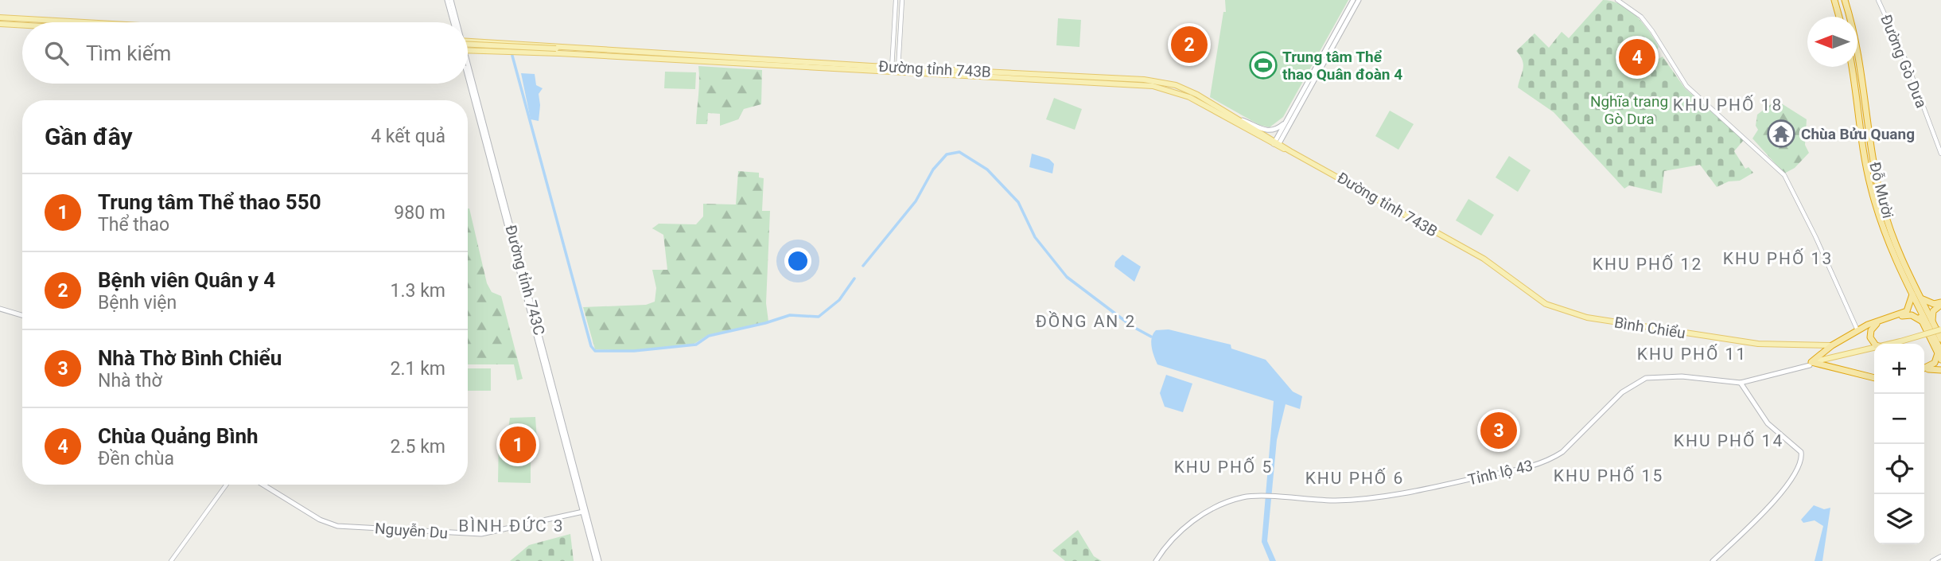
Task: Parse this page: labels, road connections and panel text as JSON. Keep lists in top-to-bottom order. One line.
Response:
{"streets":{"highway":["Đỗ Mười"],"main road":["Đường tỉnh 743B","Đường tỉnh 743C","Bình Chiểu","Tỉnh lộ 43","Nguyễn Du"],"street":["Đường Gò Dưa"]},"crossings":[["Đường tỉnh 743B","Bình Chiểu"],["Đường tỉnh 743C","Nguyễn Du"],["Bình Chiểu","Tỉnh lộ 43"]],"districts":["KHU PHỐ 18","KHU PHỐ 13","KHU PHỐ 12","ĐỒNG AN 2","KHU PHỐ 11","KHU PHỐ 14","KHU PHỐ 5","KHU PHỐ 15","KHU PHỐ 6","BÌNH ĐỨC 3"],"parks":["Nghĩa trang Gò Dưa"],"places":{"sports":["Trung tâm Thể thao Quân đoàn 4"],"temple":["Chùa Bửu Quang"]},"north":"left","page":{"search":"Tìm kiếm","pins":["2","4","3","1"],"heading":["Gần đây","4 kết quả"],"list":[{"mark":"1","name":"Trung tâm Thể thao 550","note":"Thể thao","value":"980 m"},{"mark":"2","name":"Bệnh viên Quân y 4","note":"Bệnh viện","value":"1.3 km"},{"mark":"3","name":"Nhà Thờ Bình Chiểu","note":"Nhà thờ","value":"2.1 km"},{"mark":"4","name":"Chùa Quảng Bình","note":"Đền chùa","value":"2.5 km"}],"map_buttons":["+","−"]}}
